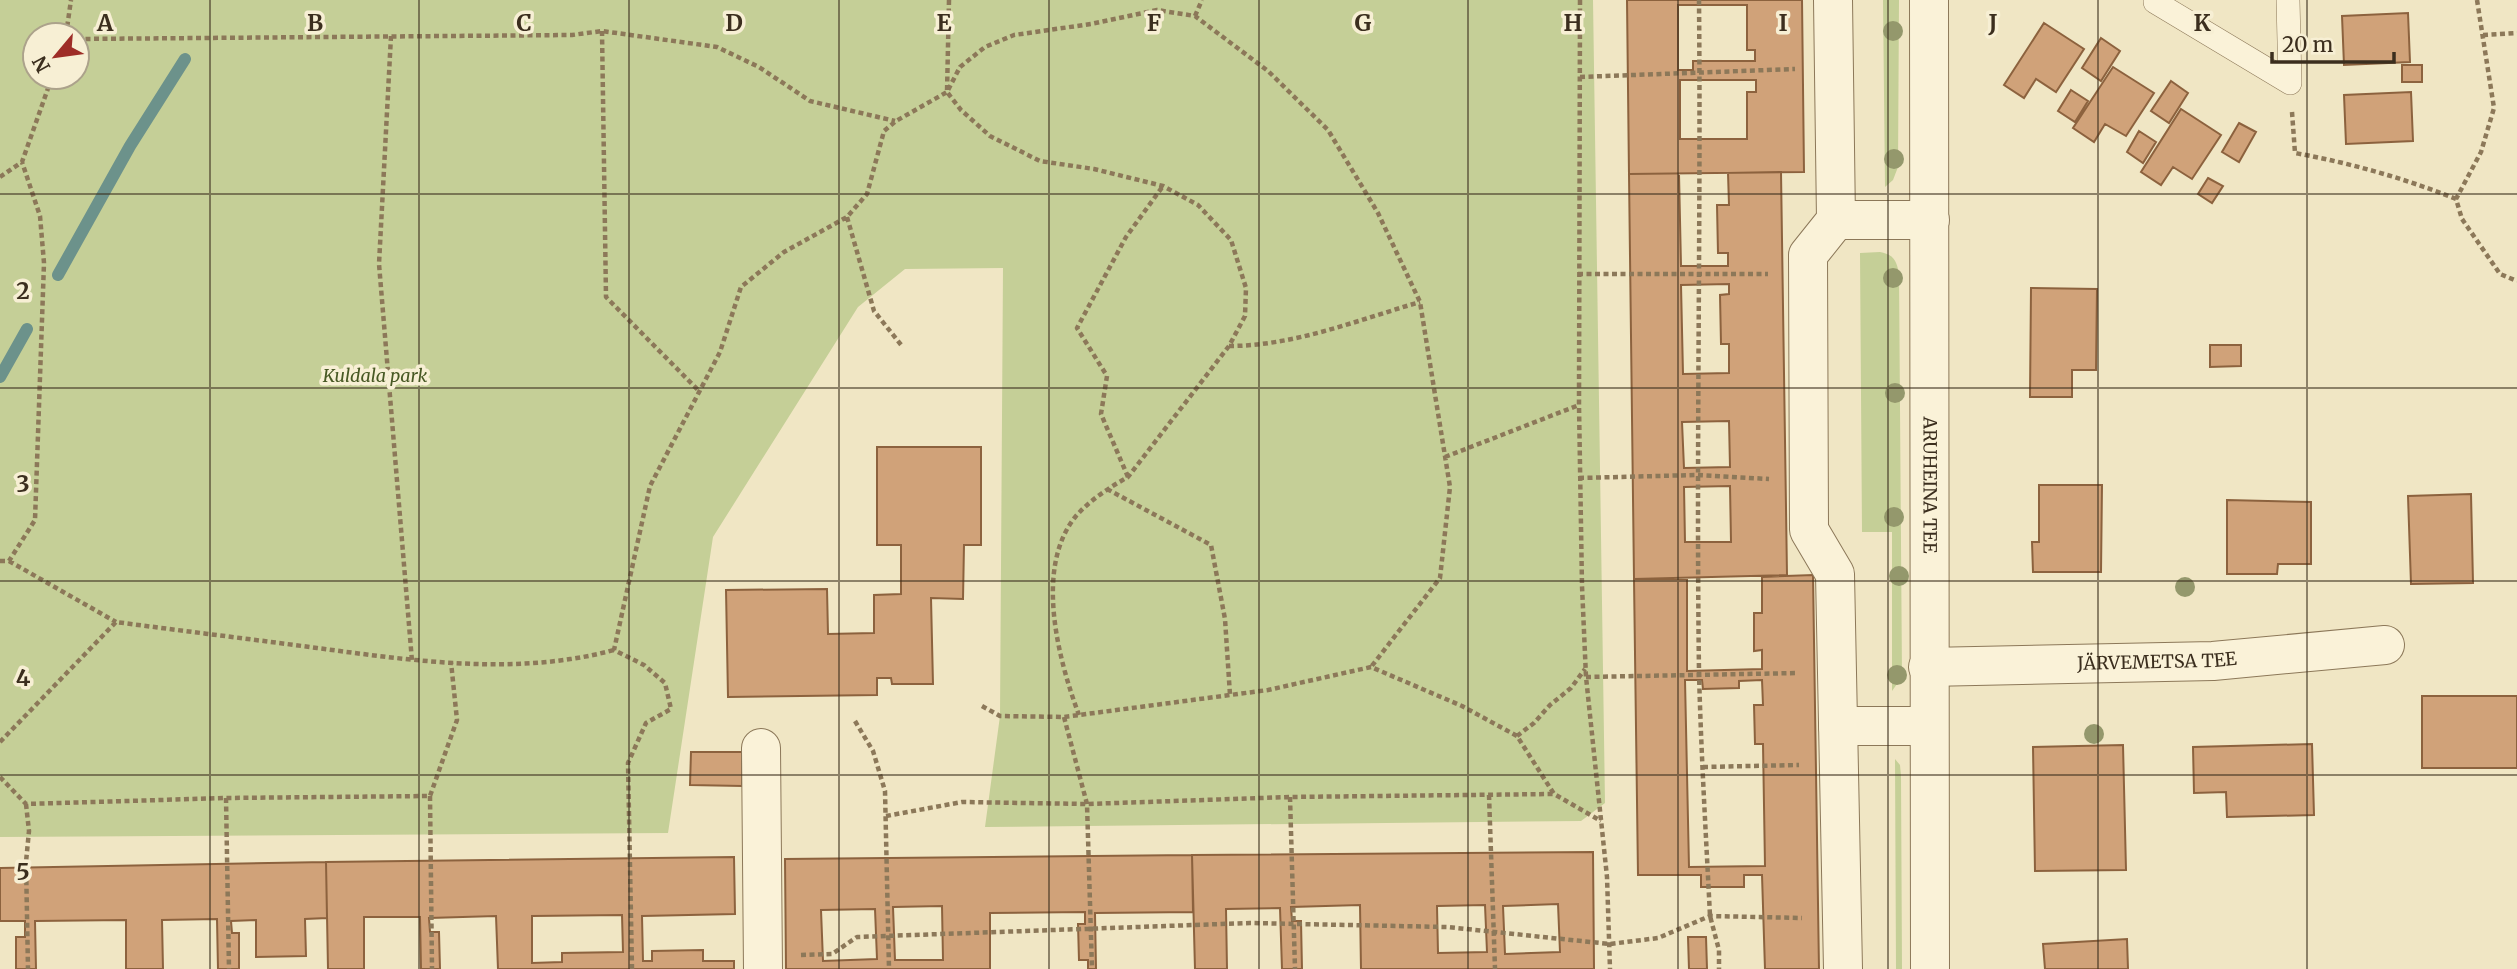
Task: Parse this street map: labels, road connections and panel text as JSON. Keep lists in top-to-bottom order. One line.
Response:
{"streets":{"street":["ARUHEINA TEE","JÄRVEMETSA TEE"]},"crossings":[["ARUHEINA TEE","JÄRVEMETSA TEE"]],"parks":["Kuldala park"],"scale_bar":"20 m","north":"bottom left","grid":{"columns":["A","B","C","D","E","F","G","H","I","J","K"],"rows":["2","3","4","5"]}}
